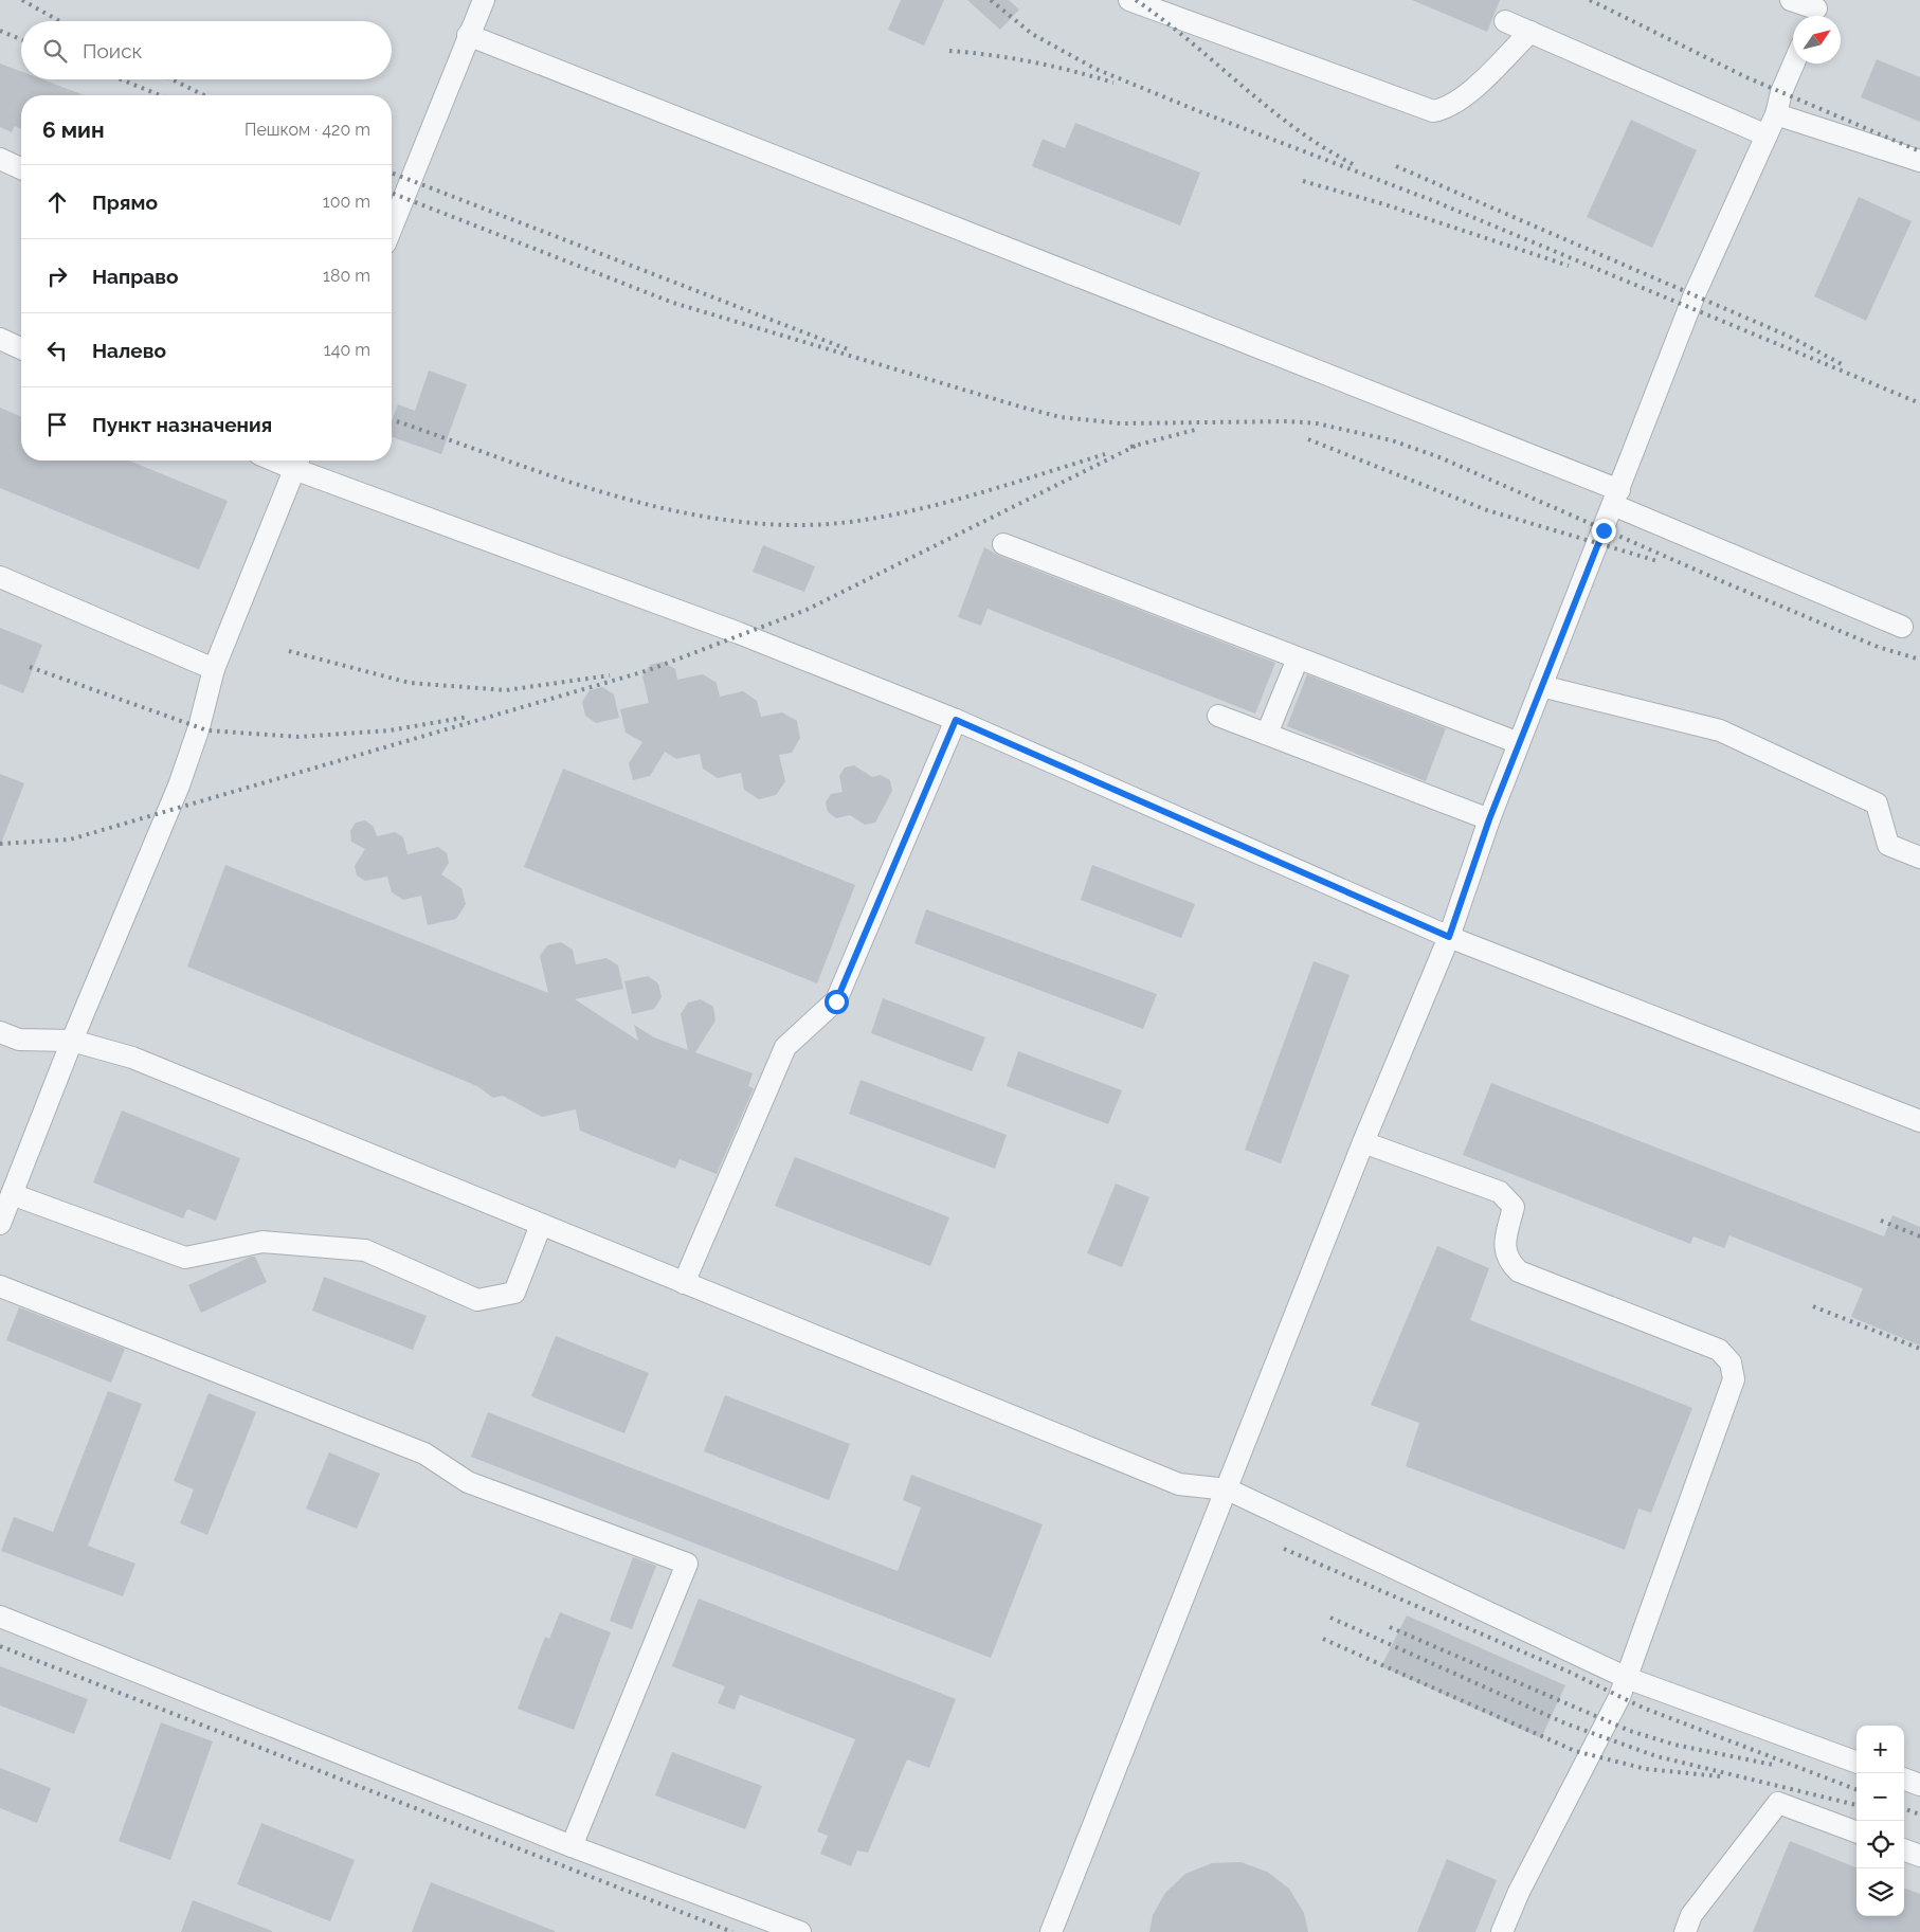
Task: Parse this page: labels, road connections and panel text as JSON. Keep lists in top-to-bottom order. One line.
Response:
{"north":"top right","page":{"search":"Поиск","heading":["6 мин","Пешком · 420 m"],"list":[["Прямо","100 m"],["Направо","180 m"],["Налево","140 m"],"Пункт назначения"],"map_buttons":["+","−"]}}
